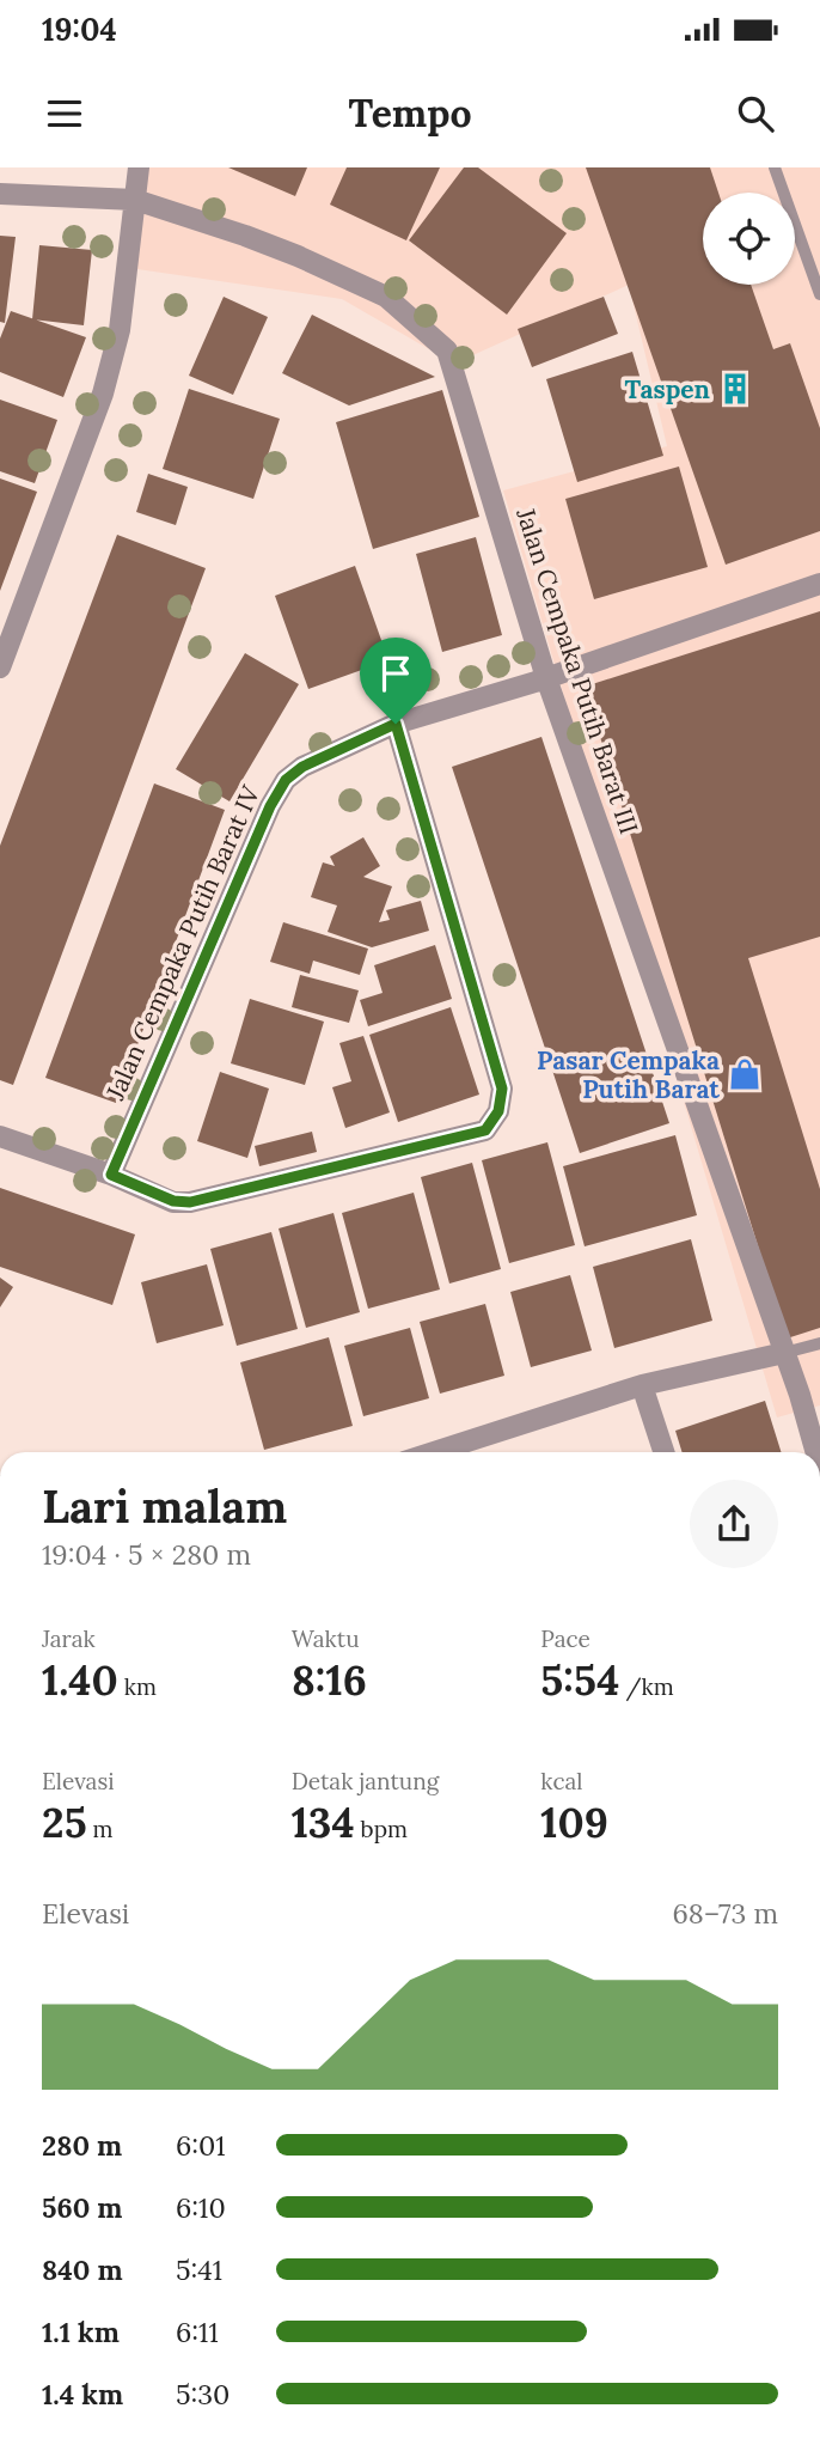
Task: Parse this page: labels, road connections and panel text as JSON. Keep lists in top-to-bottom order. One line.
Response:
{"streets":{"street":["Jalan Cempaka Putih Barat III","Jalan Cempaka Putih Barat IV"]},"crossings":[["Jalan Cempaka Putih Barat III","Jalan Cempaka Putih Barat IV"]],"places":{"building":["Taspen"],"shop":["Pasar Cempaka Putih Barat"]},"page":{"status":"19:04","header":"Tempo","heading":["Lari malam","19:04 · 5 × 280 m"],"stats":[["Jarak","1.40 km"],["Waktu","8:16"],["Pace","5:54 /km"],["Elevasi","25 m"],["Detak jantung","134 bpm"],["kcal","109"]],"chart":["Elevasi","68–73 m"],"list":[{"name":"280 m","note":"6:01"},{"name":"560 m","note":"6:10"},{"name":"840 m","note":"5:41"},{"name":"1.1 km","note":"6:11"},{"name":"1.4 km","note":"5:30"}]}}
